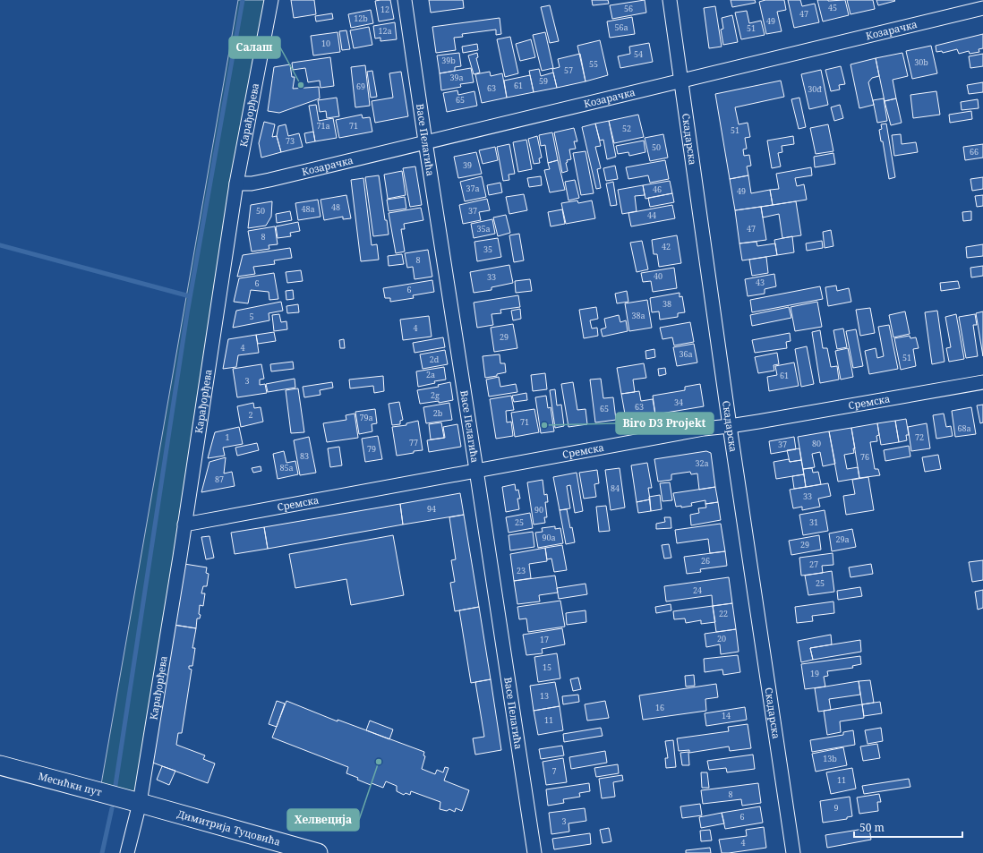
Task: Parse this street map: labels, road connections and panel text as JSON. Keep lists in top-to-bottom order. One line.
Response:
{"streets":{"street":["Козарачка","Карађорђева","Васе Пелагића","Скадарска","Сремска","Месићки пут","Димитрија Туцовића"]},"crossings":[["Козарачка","Карађорђева"],["Козарачка","Васе Пелагића"],["Козарачка","Скадарска"],["Карађорђева","Сремска"],["Карађорђева","Месићки пут"],["Карађорђева","Димитрија Туцовића"],["Васе Пелагића","Сремска"],["Скадарска","Сремска"],["Месићки пут","Димитрија Туцовића"]],"places":["Салаш","Biro D3 Projekt","Хелвеција"],"house_numbers":["45","56","12","47","12b","49","56a","51","12a","10","54","39b","30b","55","57","39a","59","61","69","63","30đ","65","71a","71","52","51","73","50","66","39","37a","46","49","48","48a","50","37","44","35a","47","8","42","35","8","40","33","43","6","6","38","38a","5","4","29","4","36a","51","2d","2a","61","3","2g","34","63","65","2b","2","79a","71","68a","1","72","77","80","37","79","83","76","32a","85a","87","84","33","94","90","25","31","90a","29a","29","26","27","23","25","24","22","20","17","15","19","13","16","14","11","13b","7","11","8","9","6","3","4"],"scale_bar":"50 m"}
